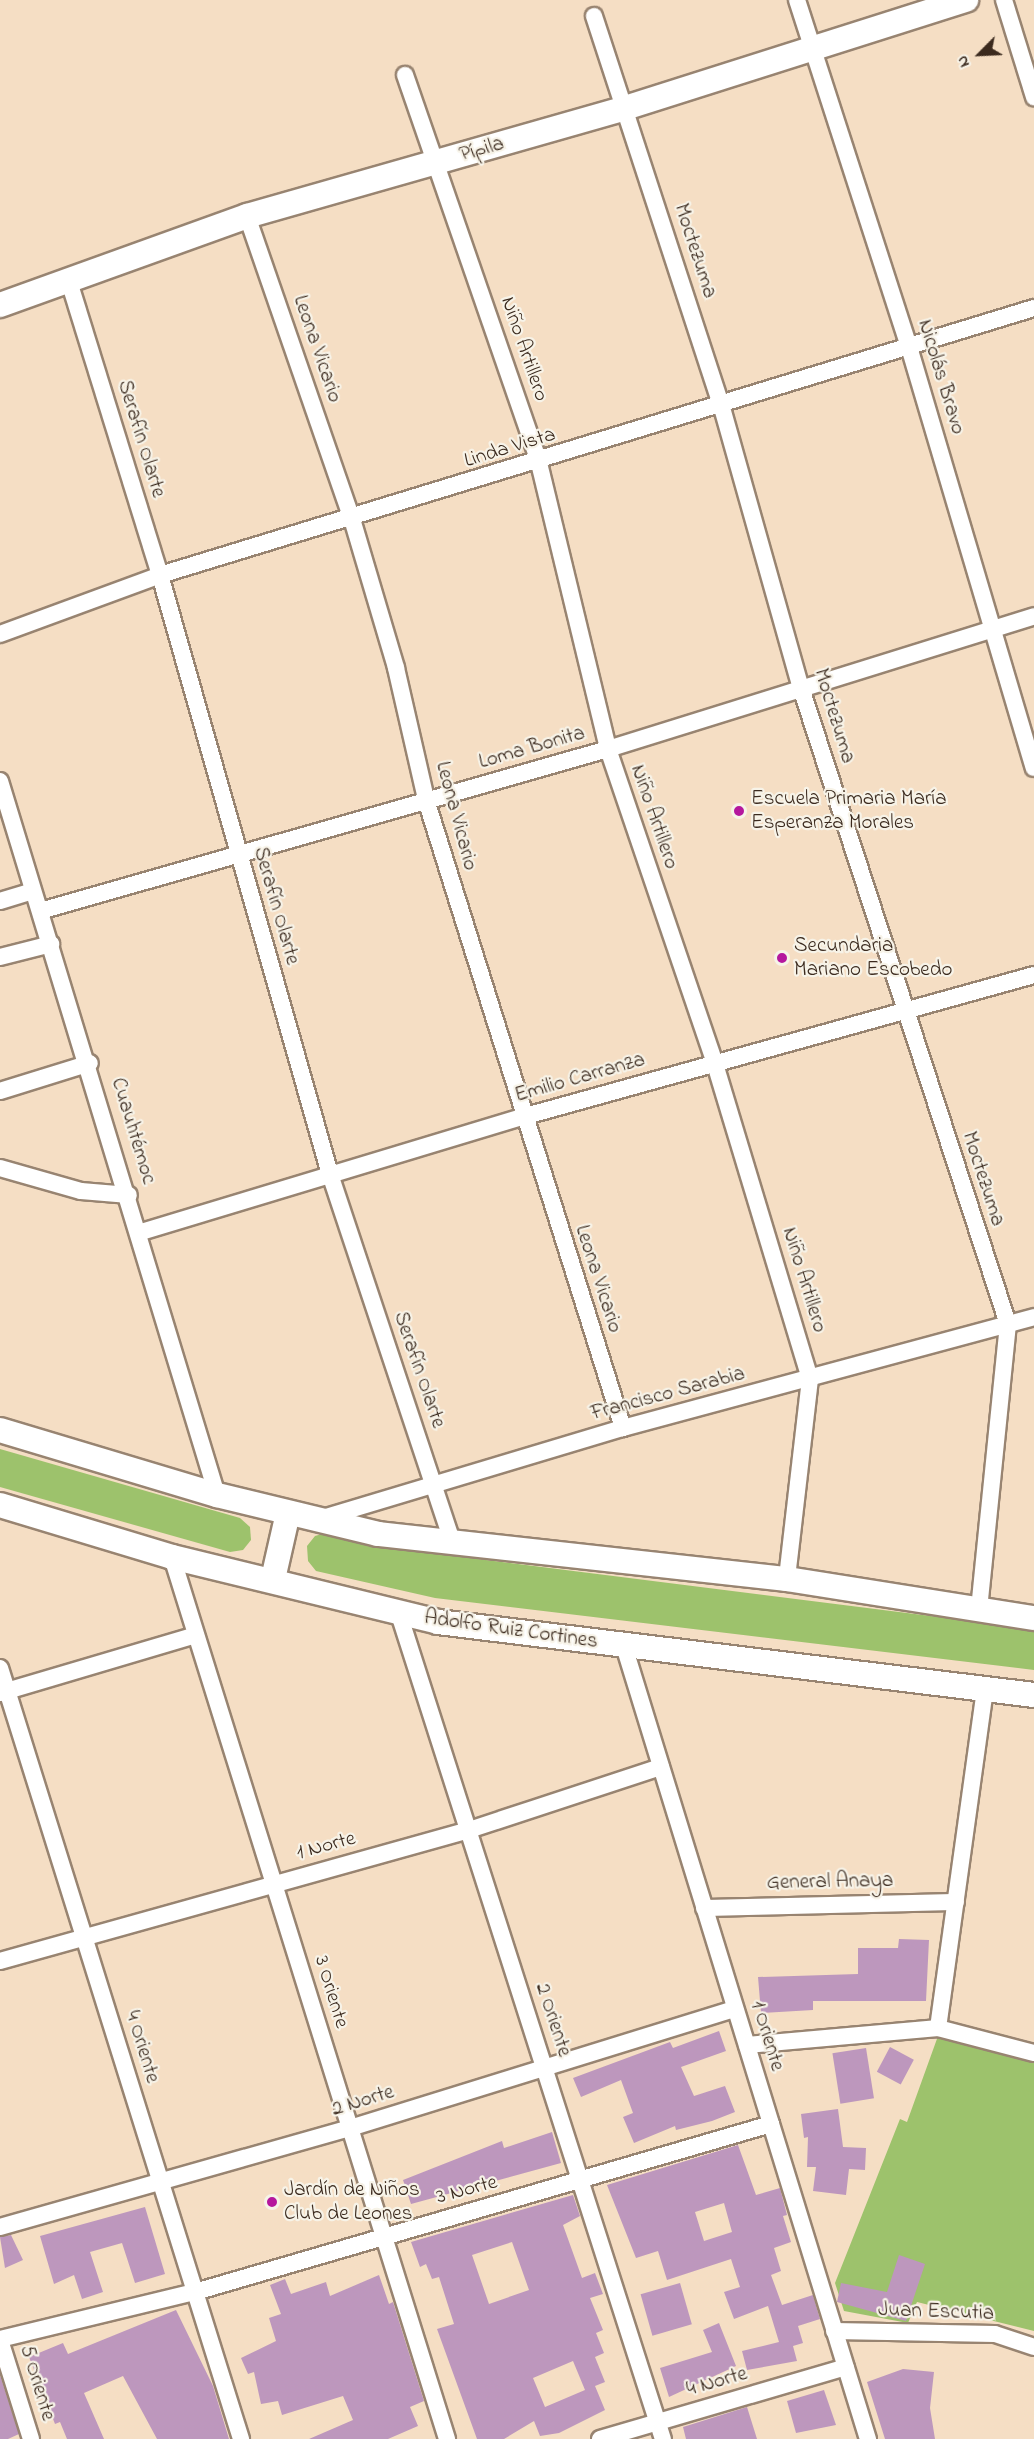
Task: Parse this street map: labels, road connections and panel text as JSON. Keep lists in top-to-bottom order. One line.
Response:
{"streets":{"main road":["Pípila","Adolfo Ruiz Cortines"],"street":["Moctezuma","Leona Vicario","Niño Artillero","Nicolás Bravo","Serafín Olarte","Linda Vista","Loma Bonita","Emilio Carranza","Cuauhtémoc","Francisco Sarabia","1 Norte","General Anaya","3 Oriente","2 Oriente","1 Oriente","4 Oriente","2 Norte","3 Norte","Juan Escutia","4 Norte","5 Oriente"]},"crossings":[["Pípila","Moctezuma"],["Pípila","Leona Vicario"],["Pípila","Niño Artillero"],["Pípila","Nicolás Bravo"],["Pípila","Serafín Olarte"],["Moctezuma","Linda Vista"],["Moctezuma","Loma Bonita"],["Moctezuma","Emilio Carranza"],["Moctezuma","Francisco Sarabia"],["Leona Vicario","Linda Vista"],["Leona Vicario","Loma Bonita"],["Leona Vicario","Emilio Carranza"],["Leona Vicario","Francisco Sarabia"],["Niño Artillero","Linda Vista"],["Niño Artillero","Loma Bonita"],["Niño Artillero","Emilio Carranza"],["Niño Artillero","Francisco Sarabia"],["Nicolás Bravo","Linda Vista"],["Nicolás Bravo","Loma Bonita"],["Serafín Olarte","Linda Vista"],["Serafín Olarte","Loma Bonita"],["Serafín Olarte","Emilio Carranza"],["Serafín Olarte","Francisco Sarabia"],["Loma Bonita","Cuauhtémoc"],["Emilio Carranza","Cuauhtémoc"],["Adolfo Ruiz Cortines","3 Oriente"],["Adolfo Ruiz Cortines","2 Oriente"],["Adolfo Ruiz Cortines","1 Oriente"],["1 Norte","3 Oriente"],["1 Norte","2 Oriente"],["1 Norte","1 Oriente"],["1 Norte","4 Oriente"],["General Anaya","1 Oriente"],["3 Oriente","2 Norte"],["3 Oriente","3 Norte"],["2 Oriente","2 Norte"],["2 Oriente","3 Norte"],["2 Oriente","4 Norte"],["1 Oriente","2 Norte"],["1 Oriente","3 Norte"],["1 Oriente","Juan Escutia"],["1 Oriente","4 Norte"],["4 Oriente","2 Norte"],["4 Oriente","3 Norte"],["3 Norte","5 Oriente"]],"places":["Escuela Primaria María Esperanza Morales","Secundaria Mariano Escobedo","Jardín de Niños Club de Leones"],"north":"bottom left"}
